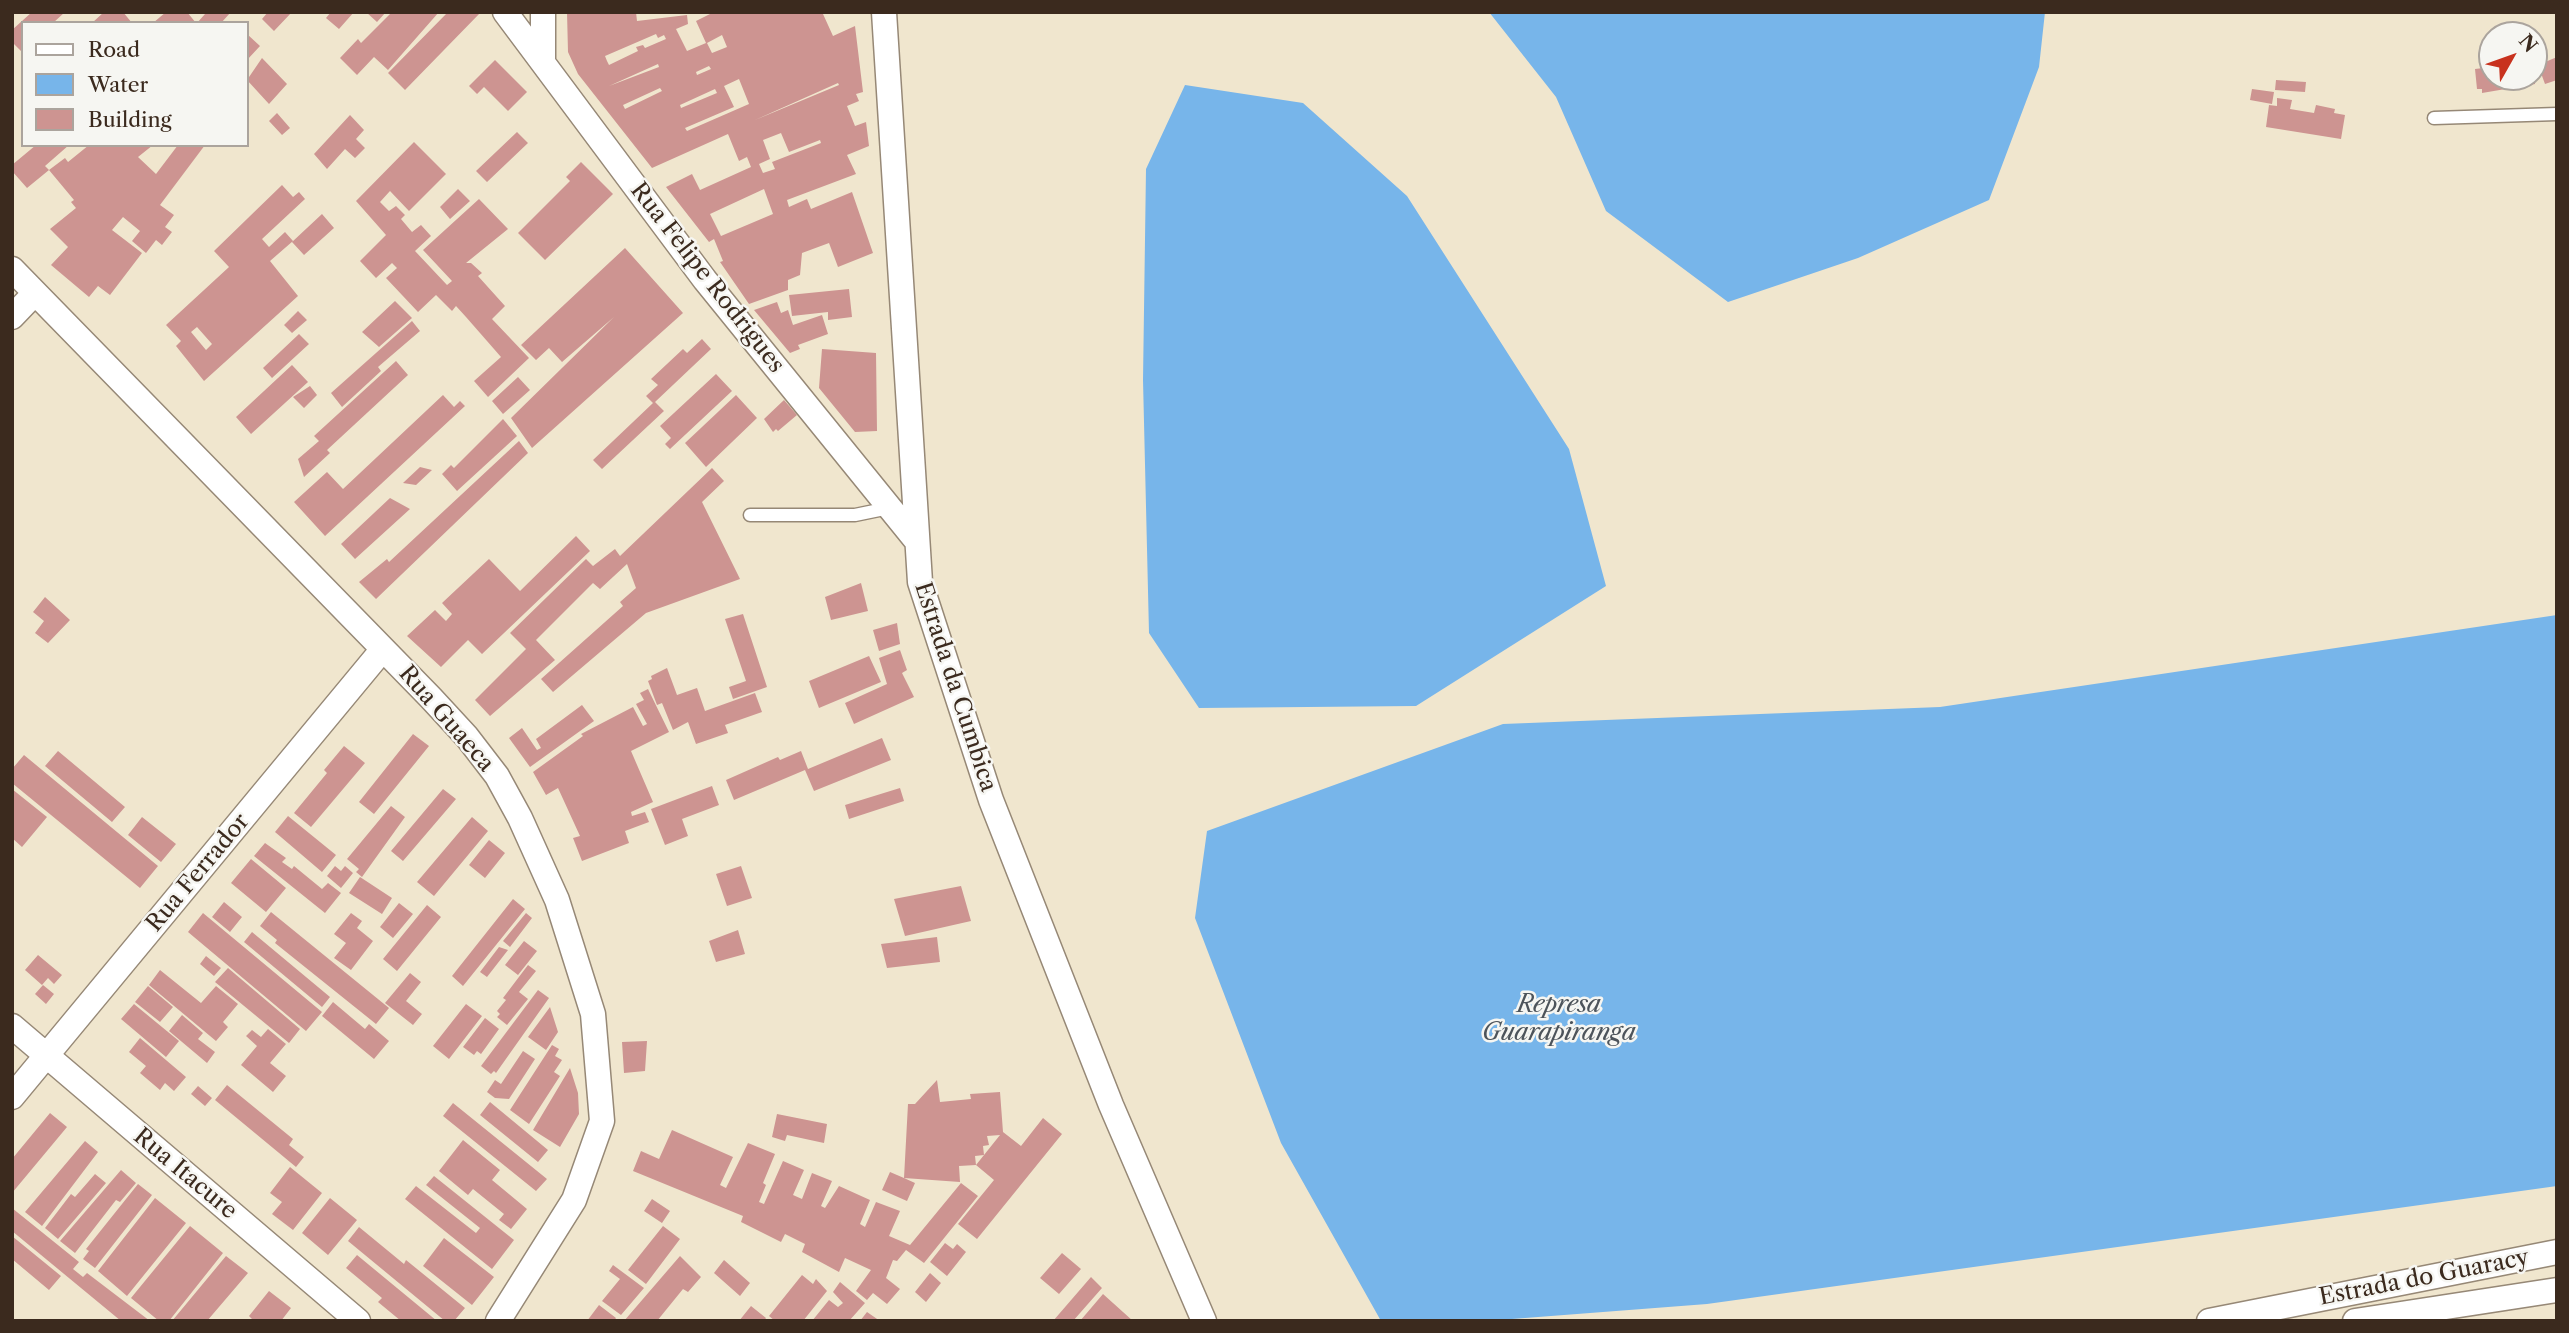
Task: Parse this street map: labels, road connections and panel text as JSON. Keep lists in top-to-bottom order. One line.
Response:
{"streets":{"street":["Rua Felipe Rodrigues","Estrada da Cumbica","Rua Guaeca","Rua Ferrador","Rua Itacure","Estrada do Guaracy"]},"crossings":[["Rua Felipe Rodrigues","Estrada da Cumbica"],["Rua Guaeca","Rua Ferrador"],["Rua Ferrador","Rua Itacure"]],"water":["Represa Guarapiranga"],"legend":["Road","Water","Building"],"north":"top right"}
